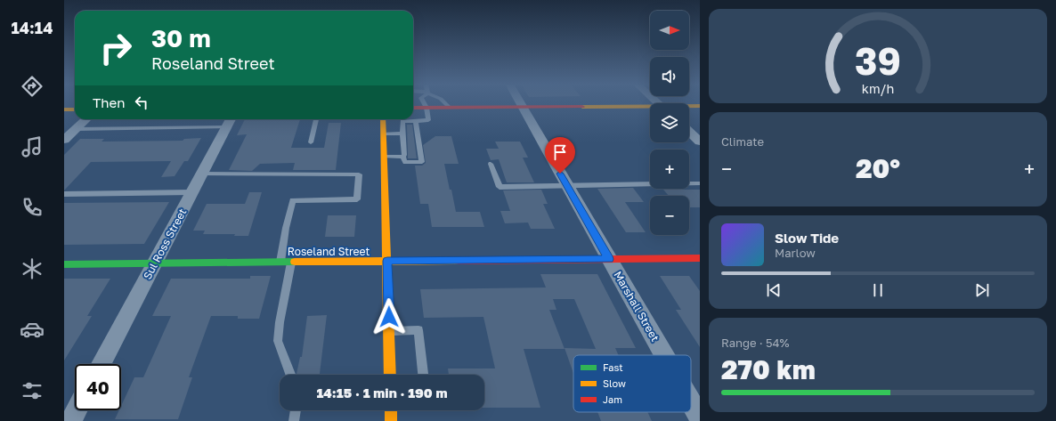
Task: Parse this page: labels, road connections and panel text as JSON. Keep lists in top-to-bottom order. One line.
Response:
{"streets":{"street":["Sul Ross Street","Roseland Street","Marshall Street"]},"crossings":[["Sul Ross Street","Roseland Street"],["Roseland Street","Marshall Street"]],"legend":["Fast","Slow","Jam"],"north":"right","page":{"tabs":"14:14","map_buttons":["+","−"],"turn":["30 m","Roseland Street"],"then":"Then","tile":["Climate",["Range · 54%","270 km"]],"heat":["−","20°","+"],"song":["Slow Tide","Marlow"],"limit":"40","trip":"14:15 · 1 min · 190 m","gauge":["39","km/h"]}}
